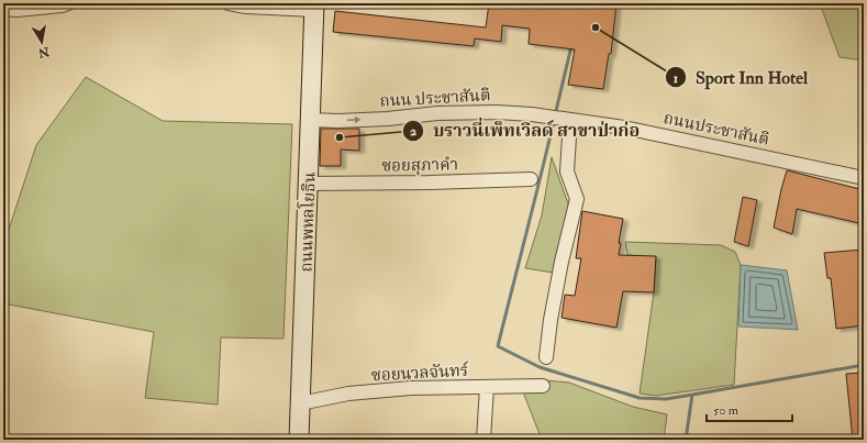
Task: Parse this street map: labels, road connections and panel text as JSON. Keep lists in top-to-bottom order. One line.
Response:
{"streets":{"main road":["ถนนพหลโยธิน"],"street":["ถนน ประชาสันติ","ถนนประชาสันติ","ซอยสุภาคำ","ซอยนวลจันทร์"]},"crossings":[["ถนน ประชาสันติ","ถนนประชาสันติ"],["ถนน ประชาสันติ","ถนนพหลโยธิน"],["ซอยสุภาคำ","ถนนพหลโยธิน"],["ถนนพหลโยธิน","ซอยนวลจันทร์"]],"one_way":["ถนน ประชาสันติ"],"places":["Sport Inn Hotel","บราวนี่เพ็ทเวิลด์ สาขาป่าก่อ"],"scale_bar":"50 m","north":"bottom"}
